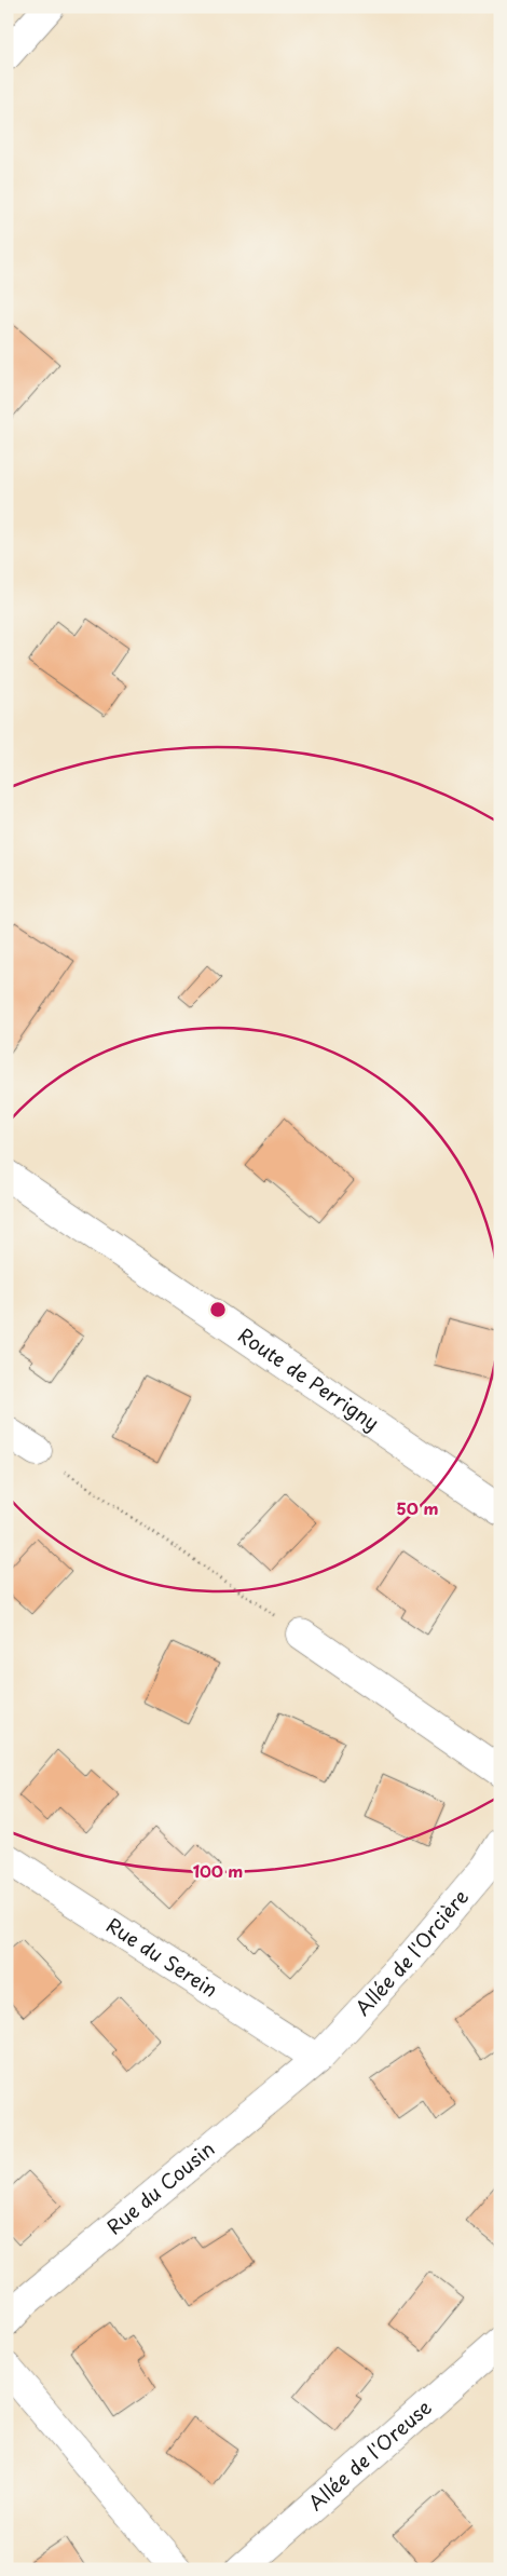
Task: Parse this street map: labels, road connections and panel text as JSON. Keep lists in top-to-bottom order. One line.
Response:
{"streets":{"street":["Route de Perrigny","Allée de l'Orcière","Rue du Serein","Rue du Cousin","Allée de l'Oreuse"]},"crossings":[["Allée de l'Orcière","Rue du Serein"],["Allée de l'Orcière","Rue du Cousin"],["Rue du Serein","Rue du Cousin"]],"rings":["50 m","100 m"]}
